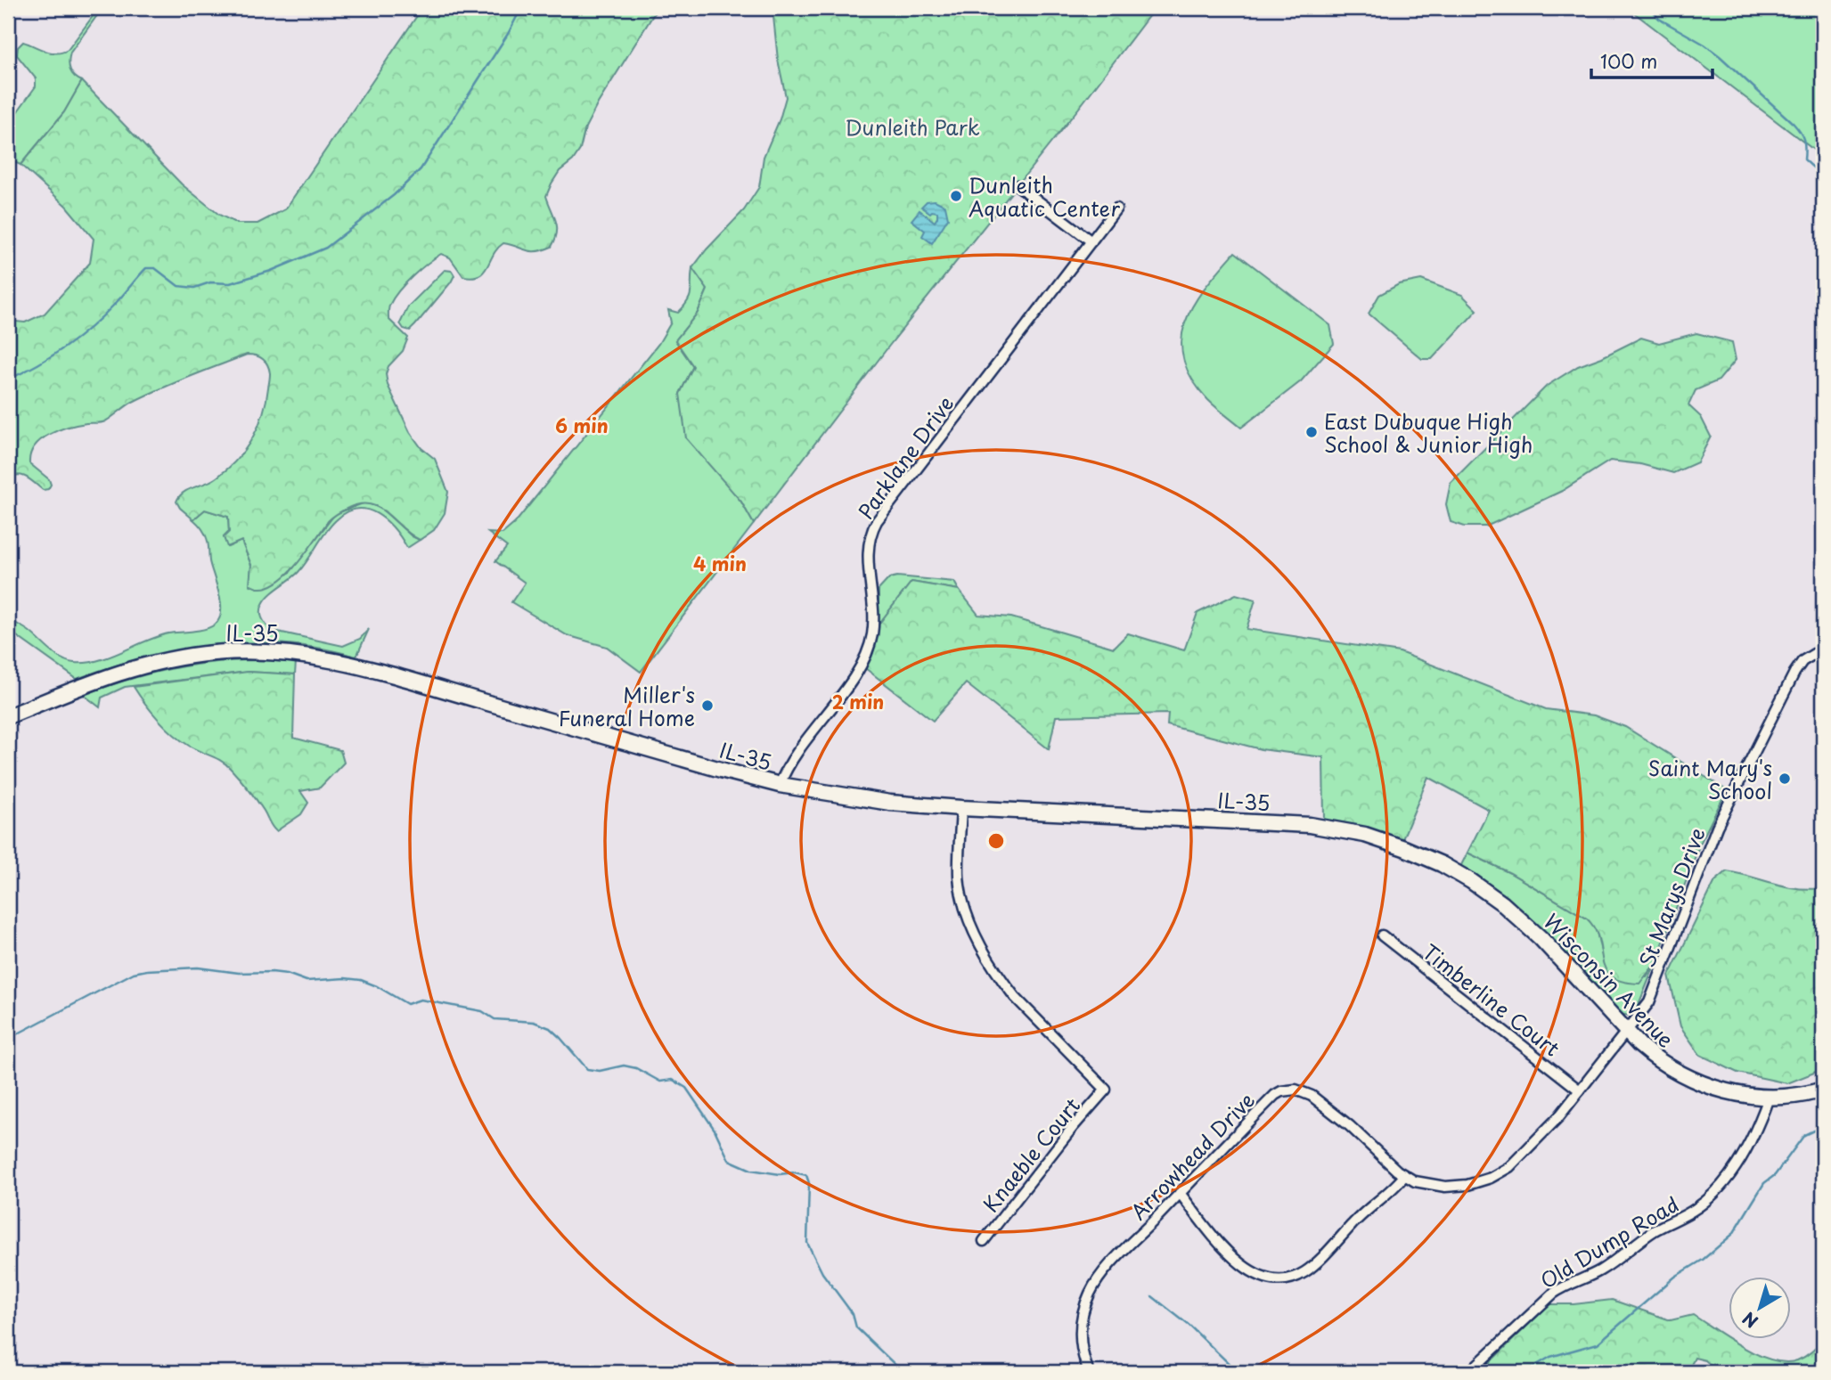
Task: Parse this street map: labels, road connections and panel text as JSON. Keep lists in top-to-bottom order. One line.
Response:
{"streets":{"main road":["IL-35","Wisconsin Avenue"],"street":["Parklane Drive","St Marys Drive","Timberline Court","Knaeble Court","Arrowhead Drive","Old Dump Road"]},"crossings":[["Parklane Drive","IL-35"],["IL-35","Wisconsin Avenue"],["IL-35","Knaeble Court"],["St Marys Drive","Wisconsin Avenue"],["St Marys Drive","Arrowhead Drive"],["Wisconsin Avenue","Arrowhead Drive"],["Wisconsin Avenue","Old Dump Road"],["Timberline Court","Arrowhead Drive"]],"parks":["Dunleith Park"],"places":["Dunleith Aquatic Center","East Dubuque High School & Junior High","Miller's Funeral Home","Saint Mary's School"],"scale_bar":"100 m","north":"bottom left","rings":["6 min","4 min","2 min"]}
